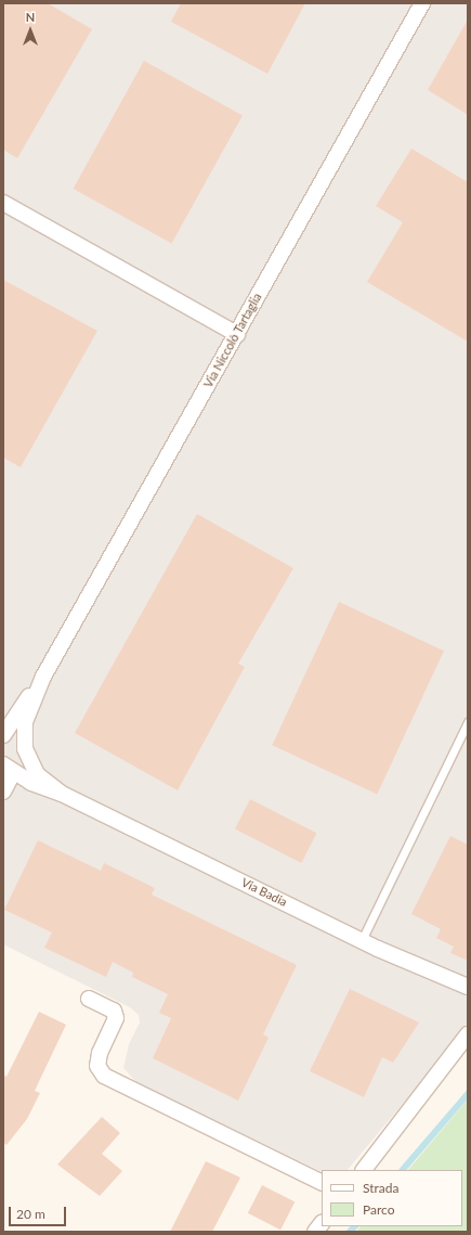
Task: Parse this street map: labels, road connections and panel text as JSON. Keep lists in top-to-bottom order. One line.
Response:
{"streets":{"street":["Via Niccolò Tartaglia","Via Badia"]},"crossings":[["Via Niccolò Tartaglia","Via Badia"]],"legend":["Strada","Parco"],"scale_bar":"20 m","north":"top"}
